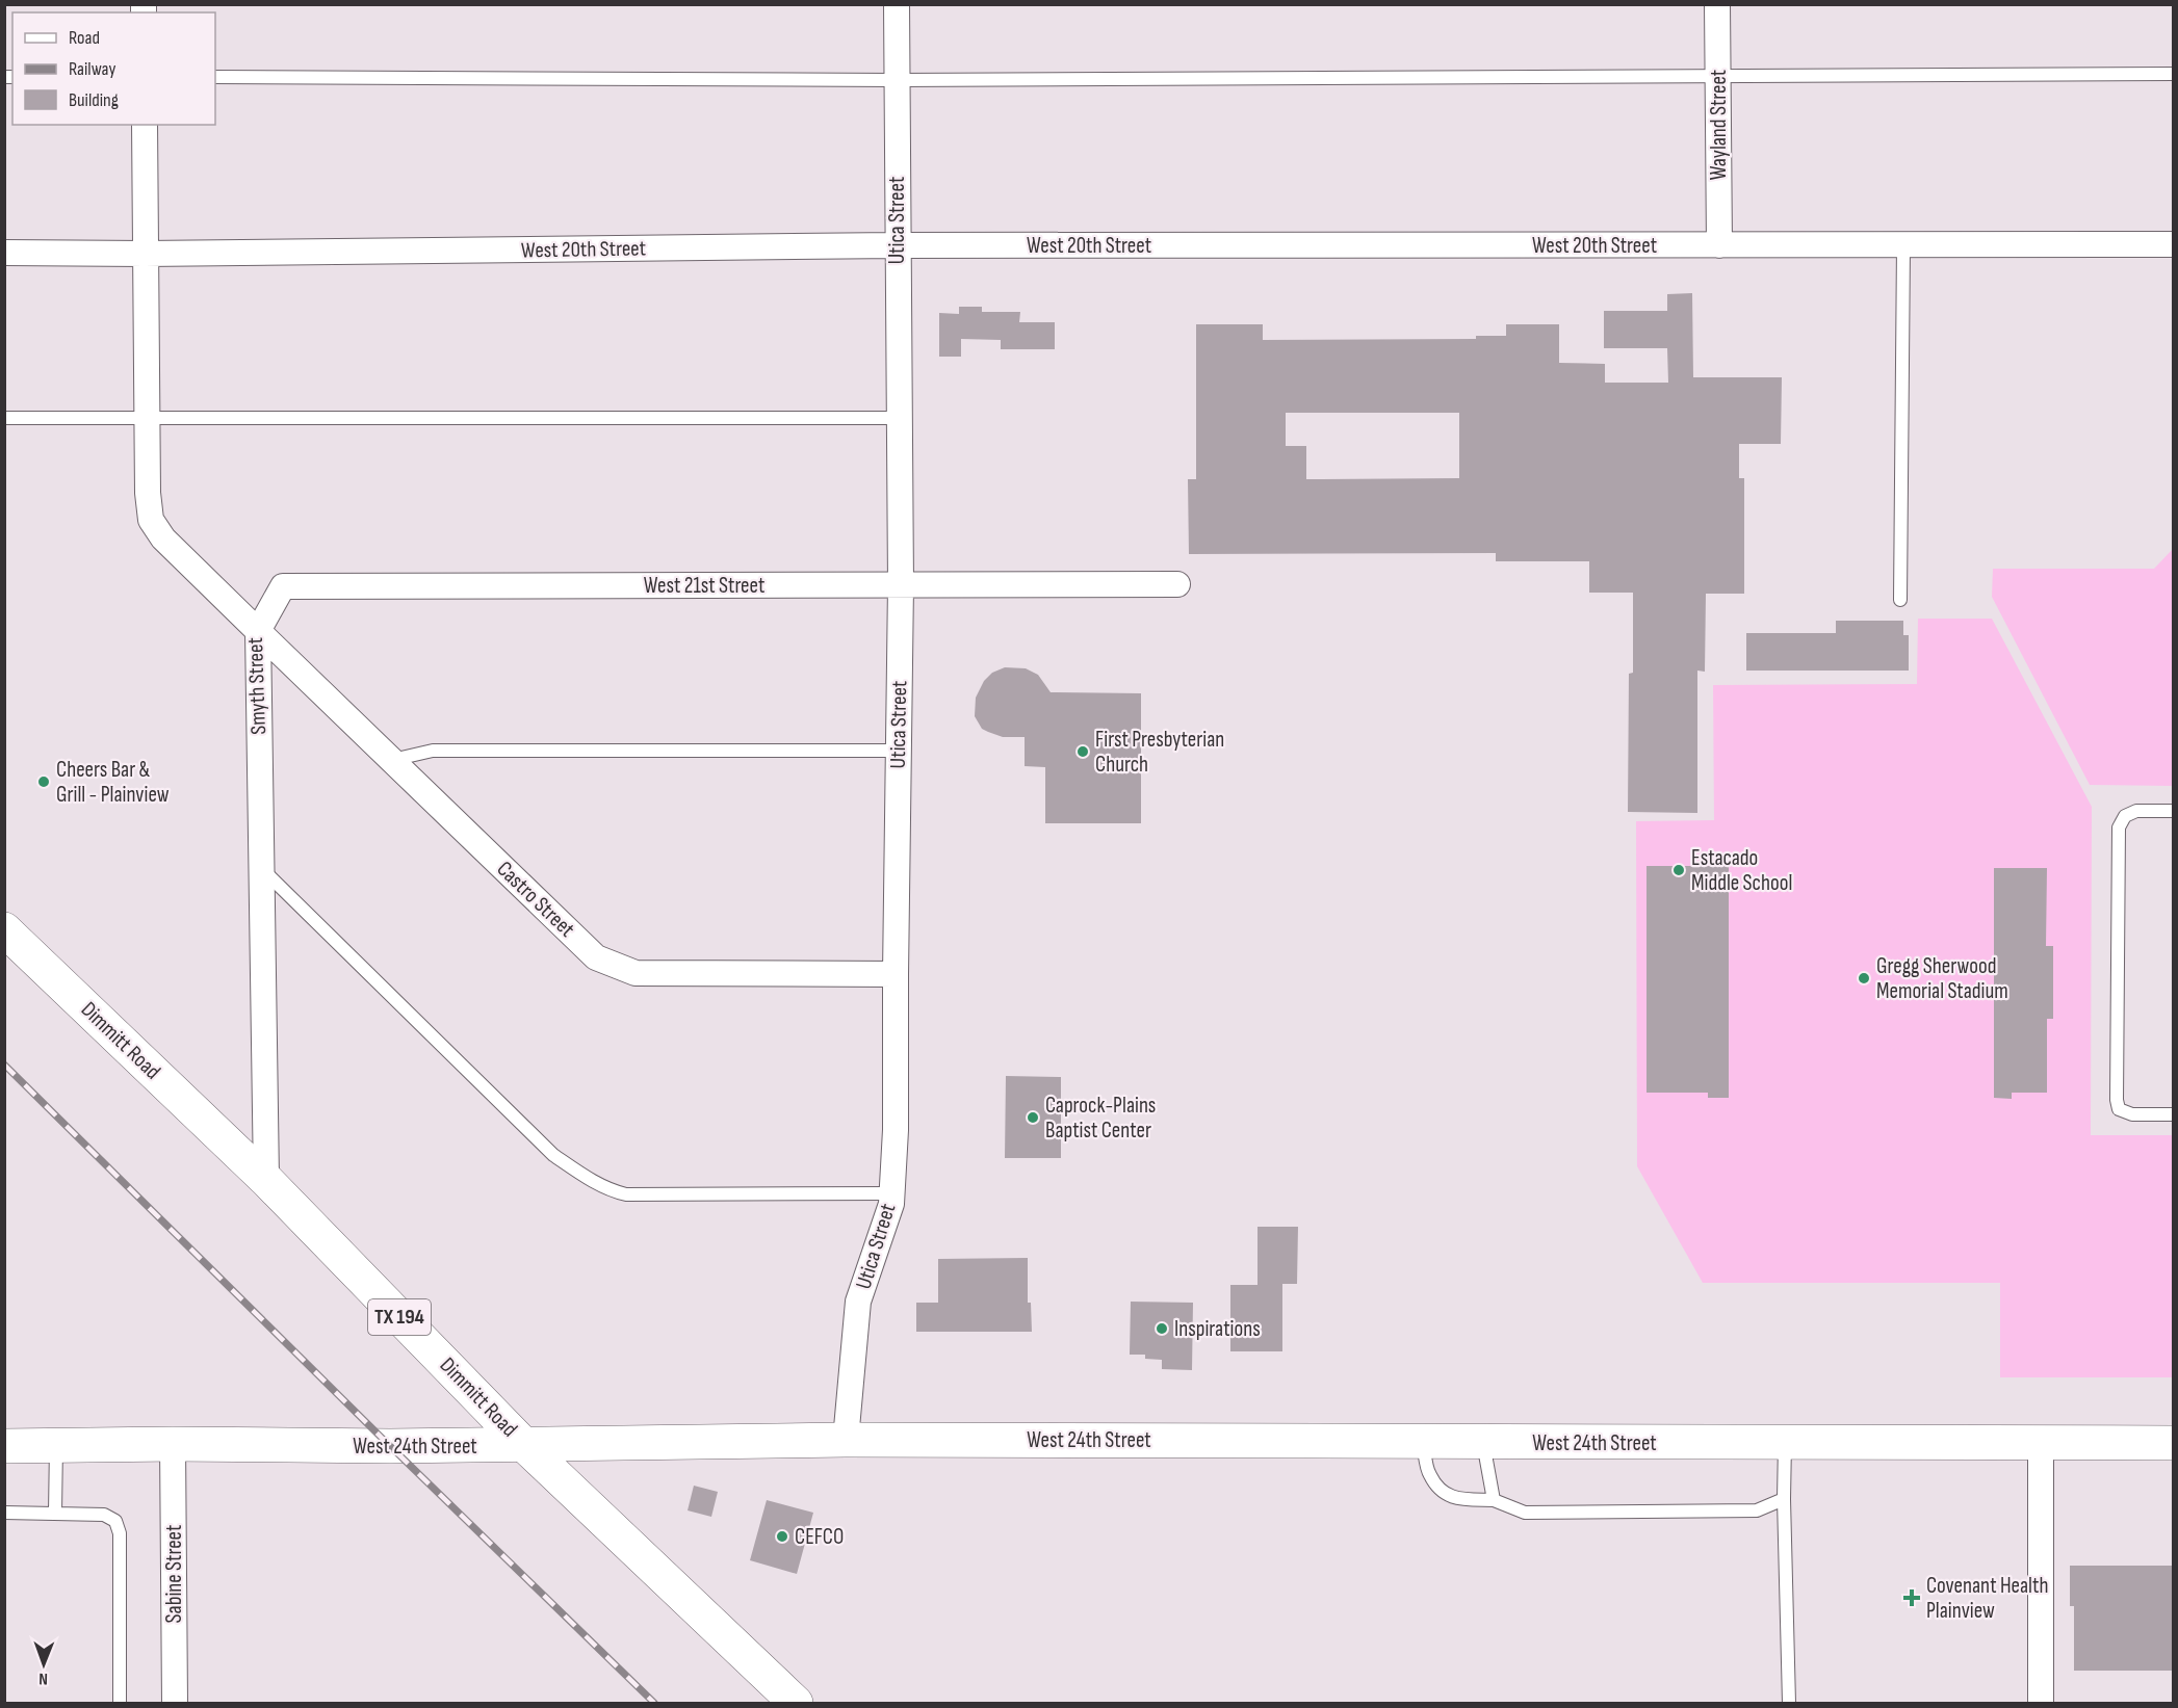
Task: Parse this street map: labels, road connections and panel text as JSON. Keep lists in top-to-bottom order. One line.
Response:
{"streets":{"main road":["Dimmitt Road","TX 194","West 24th Street"],"street":["Wayland Street","Utica Street","West 20th Street","West 21st Street","Smyth Street","Castro Street","Sabine Street"]},"crossings":[["Wayland Street","West 20th Street"],["Utica Street","West 20th Street"],["Utica Street","West 21st Street"],["Utica Street","Castro Street"],["Utica Street","West 24th Street"],["West 20th Street","Smyth Street"],["West 21st Street","Smyth Street"],["West 21st Street","Castro Street"],["Smyth Street","Castro Street"],["Smyth Street","Dimmitt Road"],["Dimmitt Road","West 24th Street"],["West 24th Street","Sabine Street"]],"places":{"other":["First Presbyterian Church","Cheers Bar & Grill - Plainview","Estacado Middle School","Gregg Sherwood Memorial Stadium","Caprock-Plains Baptist Center","Inspirations","CEFCO"],"health":["Covenant Health Plainview"]},"legend":["Road","Railway","Building"],"north":"bottom"}
